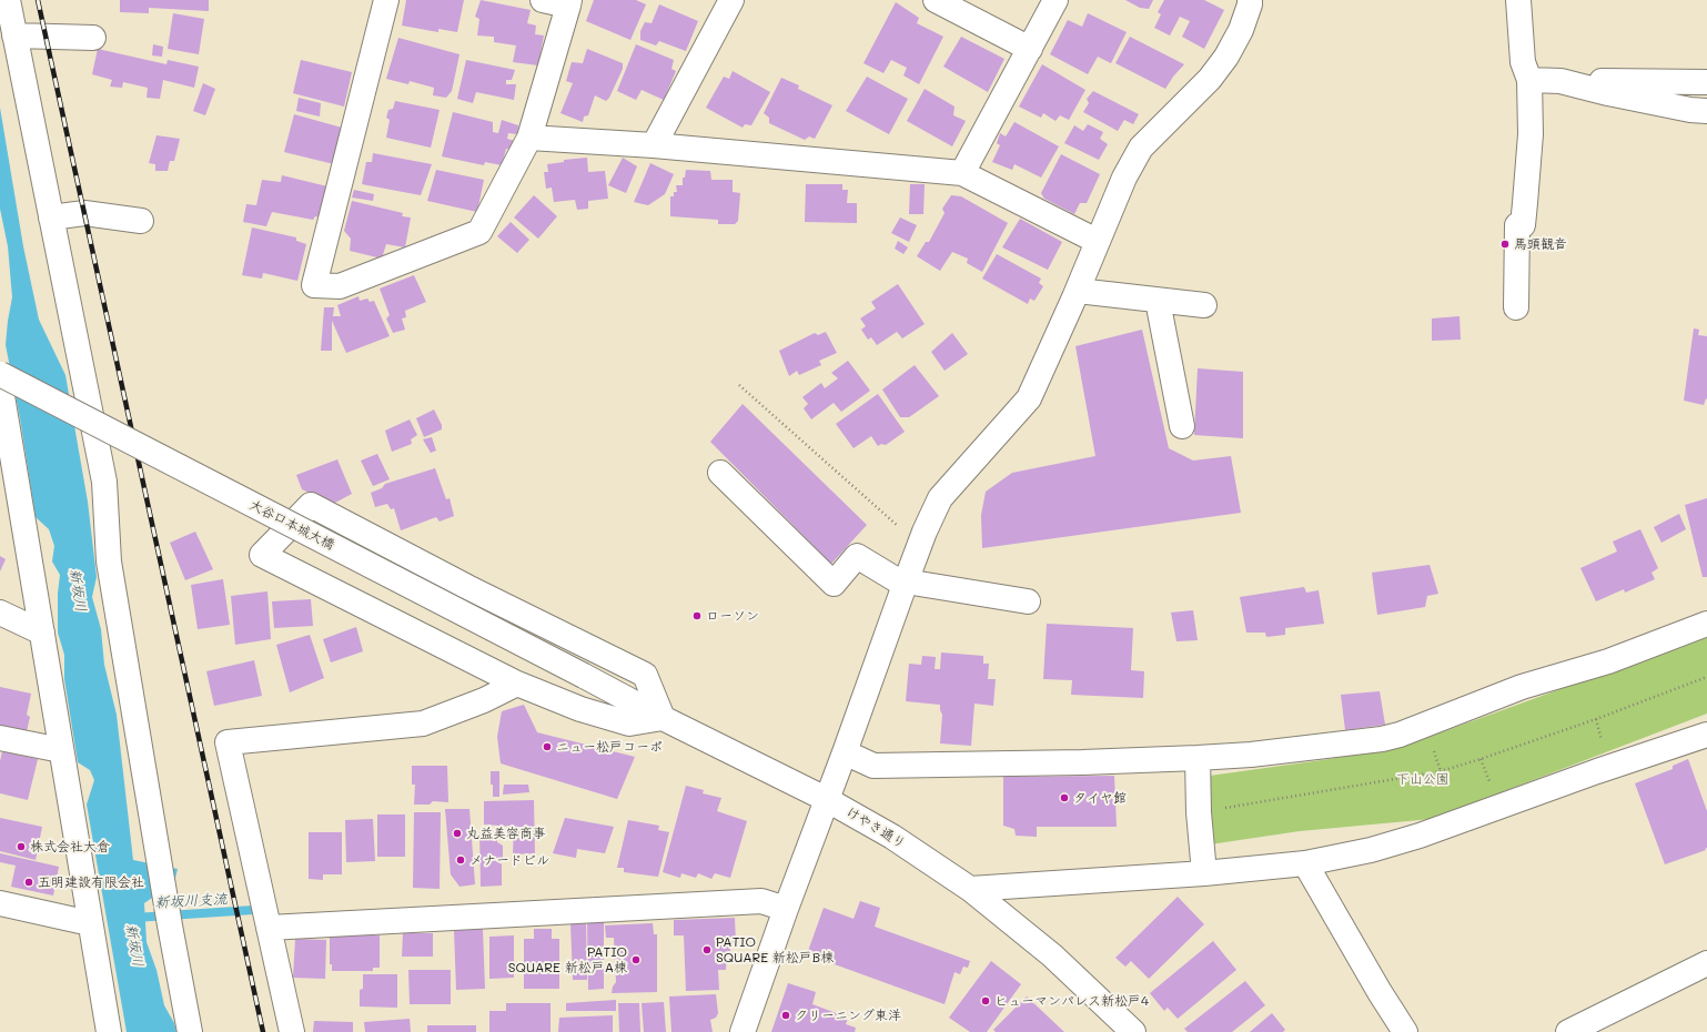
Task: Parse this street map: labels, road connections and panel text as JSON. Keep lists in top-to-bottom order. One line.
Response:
{"streets":{"street":["大谷口本城大橋","けやき通り"]},"crossings":[["大谷口本城大橋","けやき通り"]],"water":["新坂川","新坂川支流"],"parks":["下山公園"],"places":["馬頭観音","ローソン","ニュー松戸コーポ","タイヤ館","丸益美容商事","株式会社大倉","メナードビル","五明建設有限会社","PATIO SQUARE 新松戸B棟","PATIO SQUARE 新松戸A棟","ヒューマンパレス新松戸4","クリーニング東洋"]}
